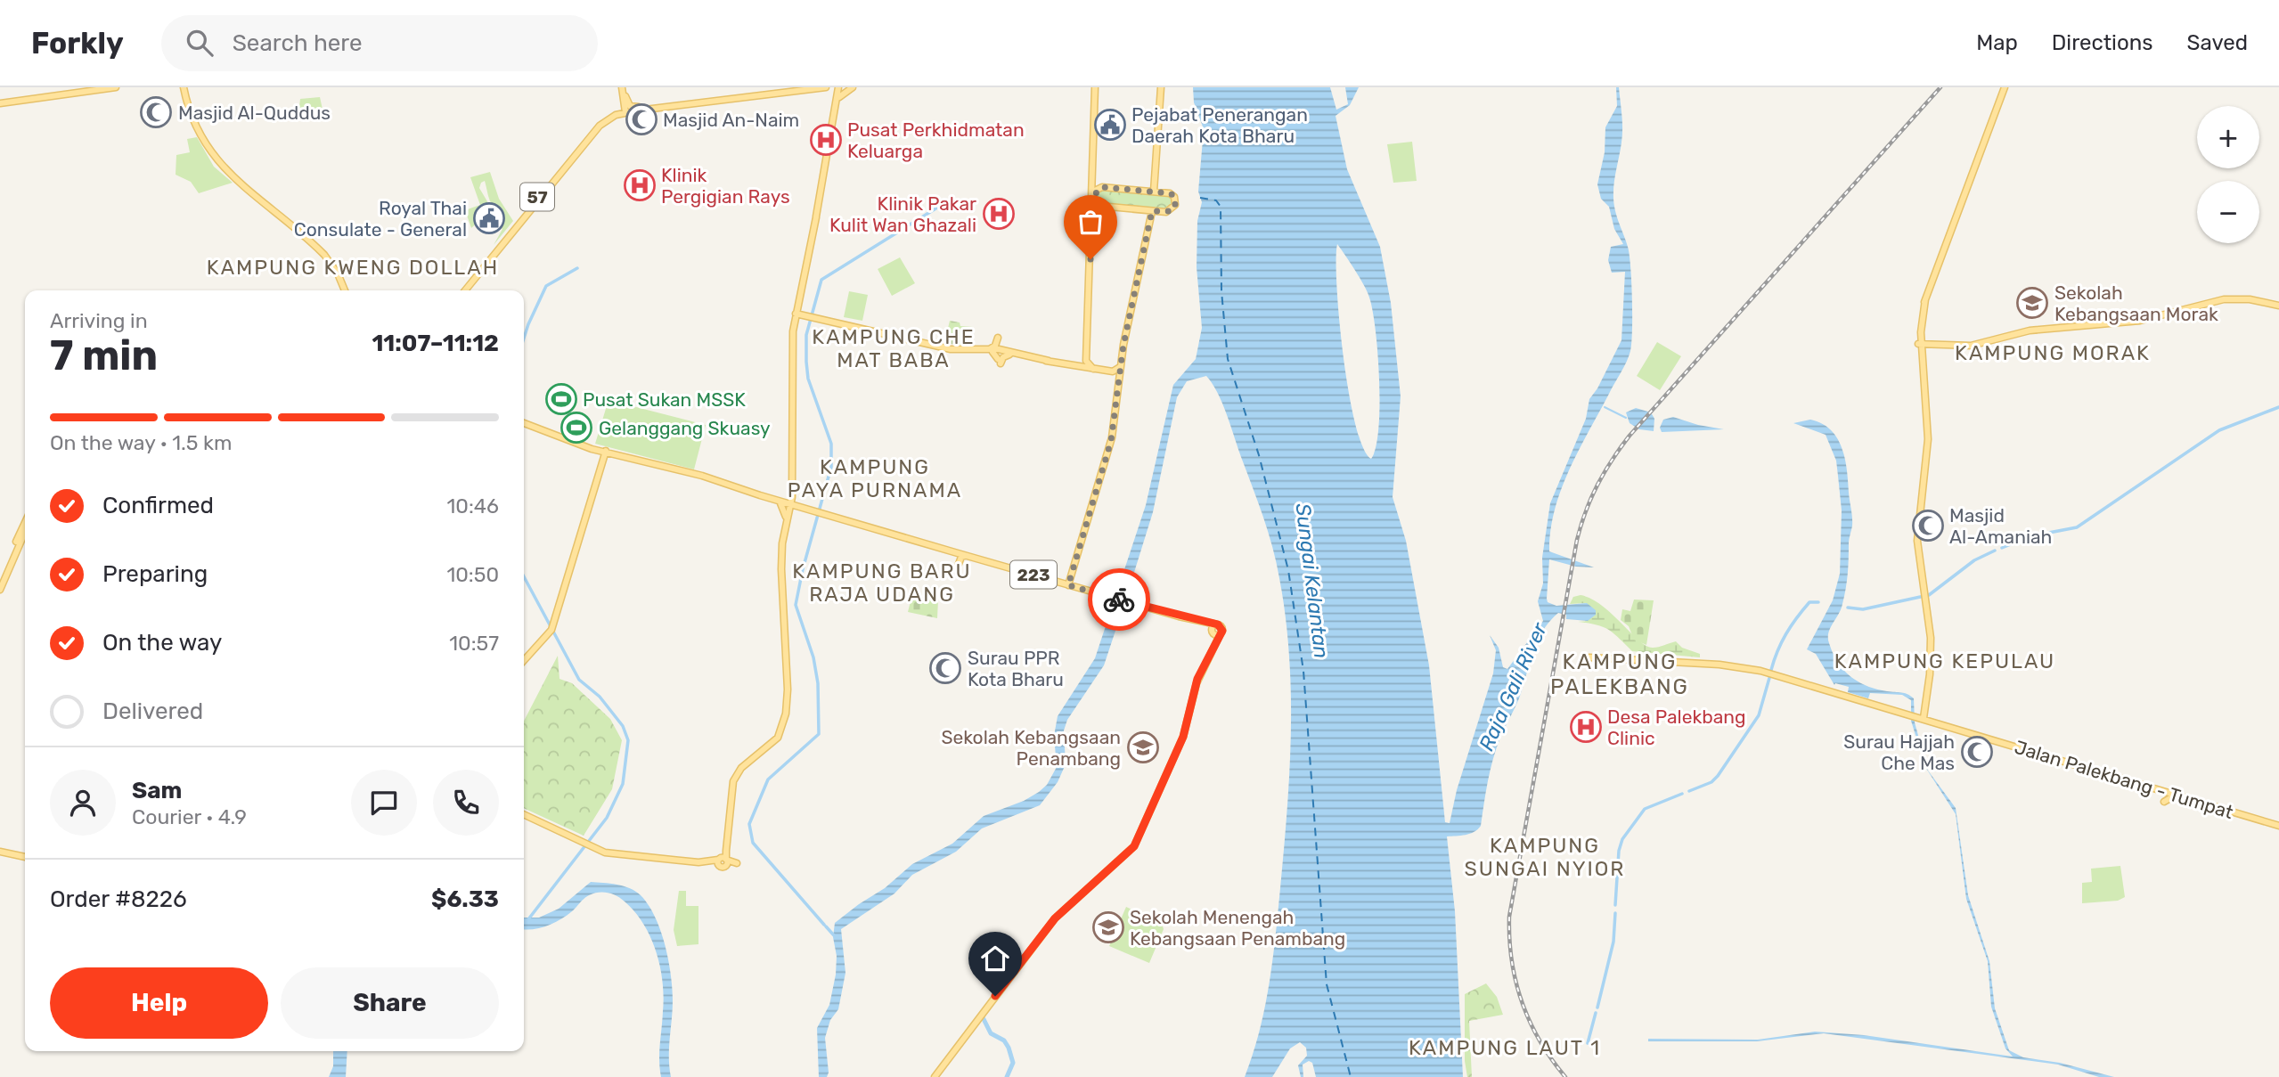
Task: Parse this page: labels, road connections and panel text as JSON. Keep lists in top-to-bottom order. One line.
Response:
{"streets":{"main road":["57","223","Jalan Palekbang - Tumpat"]},"districts":["KAMPUNG KWENG DOLLAH","KAMPUNG CHE MAT BABA","KAMPUNG MORAK","KAMPUNG PAYA PURNAMA","KAMPUNG BARU RAJA UDANG","KAMPUNG KEPULAU","KAMPUNG PALEKBANG","KAMPUNG SUNGAI NYIOR","KAMPUNG LAUT 1"],"water":["Sungai Kelantan","Raja Gali River"],"places":{"mosque":["Masjid Al-Quddus","Masjid An-Naim","Masjid Al-Amaniah","Surau PPR Kota Bharu","Surau Hajjah Che Mas"],"public building":["Pejabat Penerangan Daerah Kota Bharu","Royal Thai Consulate - General"],"hospital":["Pusat Perkhidmatan Keluarga","Klinik Pergigian Rays","Klinik Pakar Kulit Wan Ghazali","Desa Palekbang Clinic"],"school or university":["Sekolah Kebangsaan Morak","Sekolah Kebangsaan Penambang","Sekolah Menengah Kebangsaan Penambang"],"sports":["Pusat Sukan MSSK","Gelanggang Skuasy"]},"page":{"header":"Forkly","search":"Search here","nav":["Map","Directions","Saved"],"map_buttons":["+","−"],"heading":["7 min","Arriving in","11:07–11:12"],"panel":["Sam","Courier · 4.9","Order #8226","$6.33"],"bar":"On the way · 1.5 km","list":[["Confirmed","10:46"],["Preparing","10:50"],["On the way","10:57"],"Delivered"],"buttons":["Help","Share"]}}
